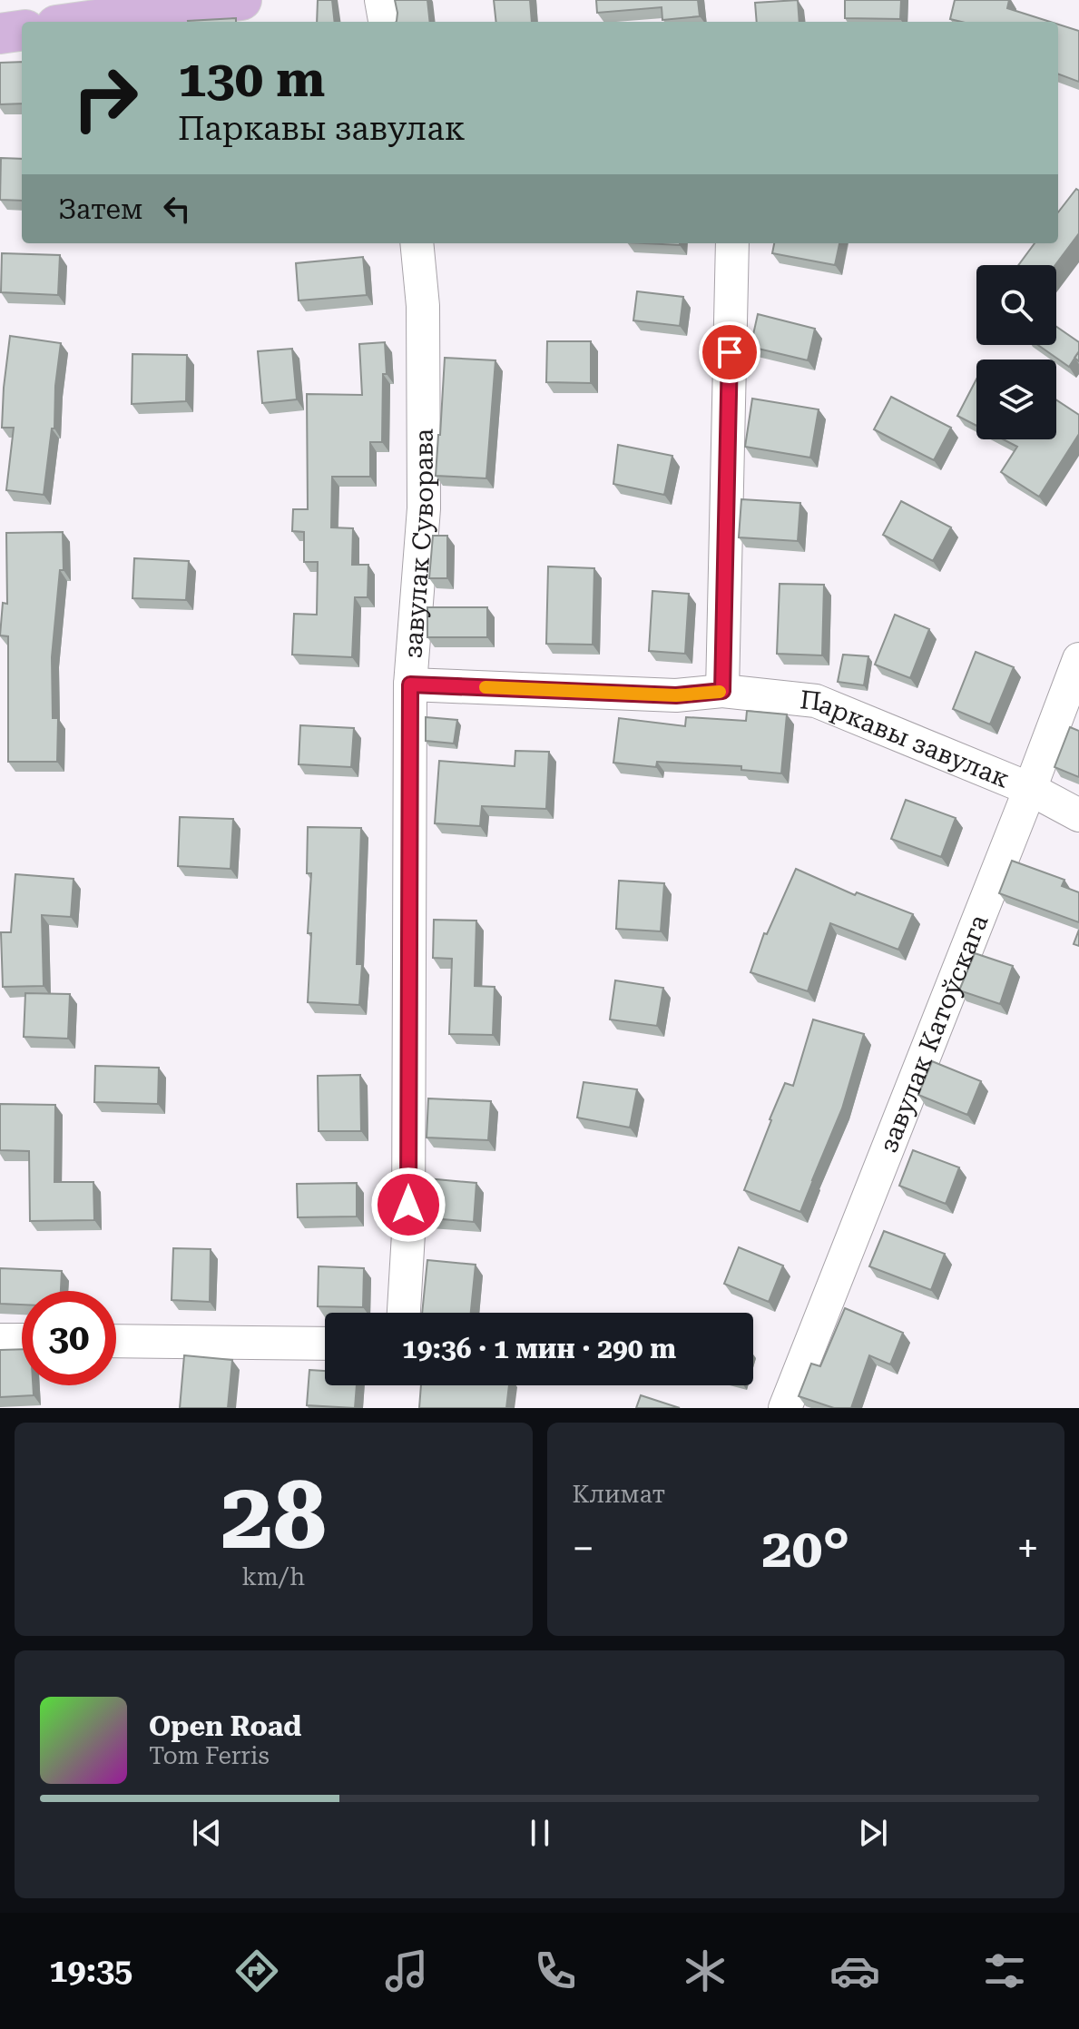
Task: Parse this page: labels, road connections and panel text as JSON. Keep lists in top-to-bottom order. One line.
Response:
{"streets":{"street":["завулак Суворава","Паркавы завулак","завулак Катоўскага"]},"crossings":[["завулак Суворава","Паркавы завулак"],["Паркавы завулак","завулак Катоўскага"]],"page":{"turn":["130 m","Паркавы завулак"],"then":"Затем","limit":"30","trip":"19:36 · 1 мин · 290 m","tile":[["28","km/h"],"Климат"],"heat":["−","20°","+"],"song":["Open Road","Tom Ferris"],"tabs":"19:35"}}
